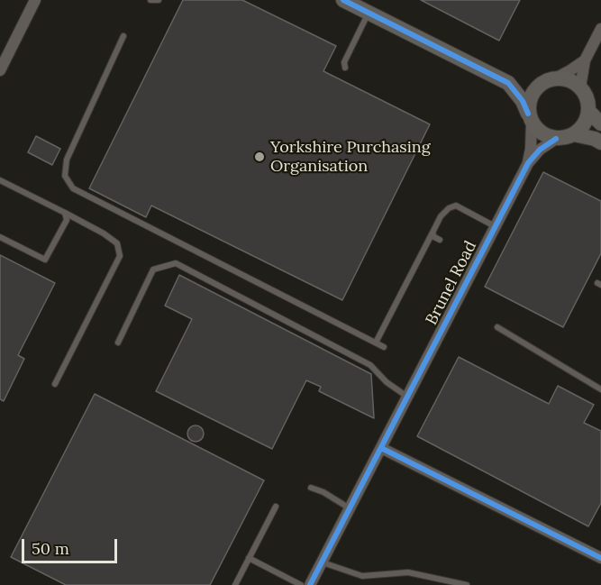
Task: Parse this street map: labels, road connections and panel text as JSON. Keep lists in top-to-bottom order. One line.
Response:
{"streets":{"street":["Brunel Road"]},"places":["Yorkshire Purchasing Organisation"],"scale_bar":"50 m"}
